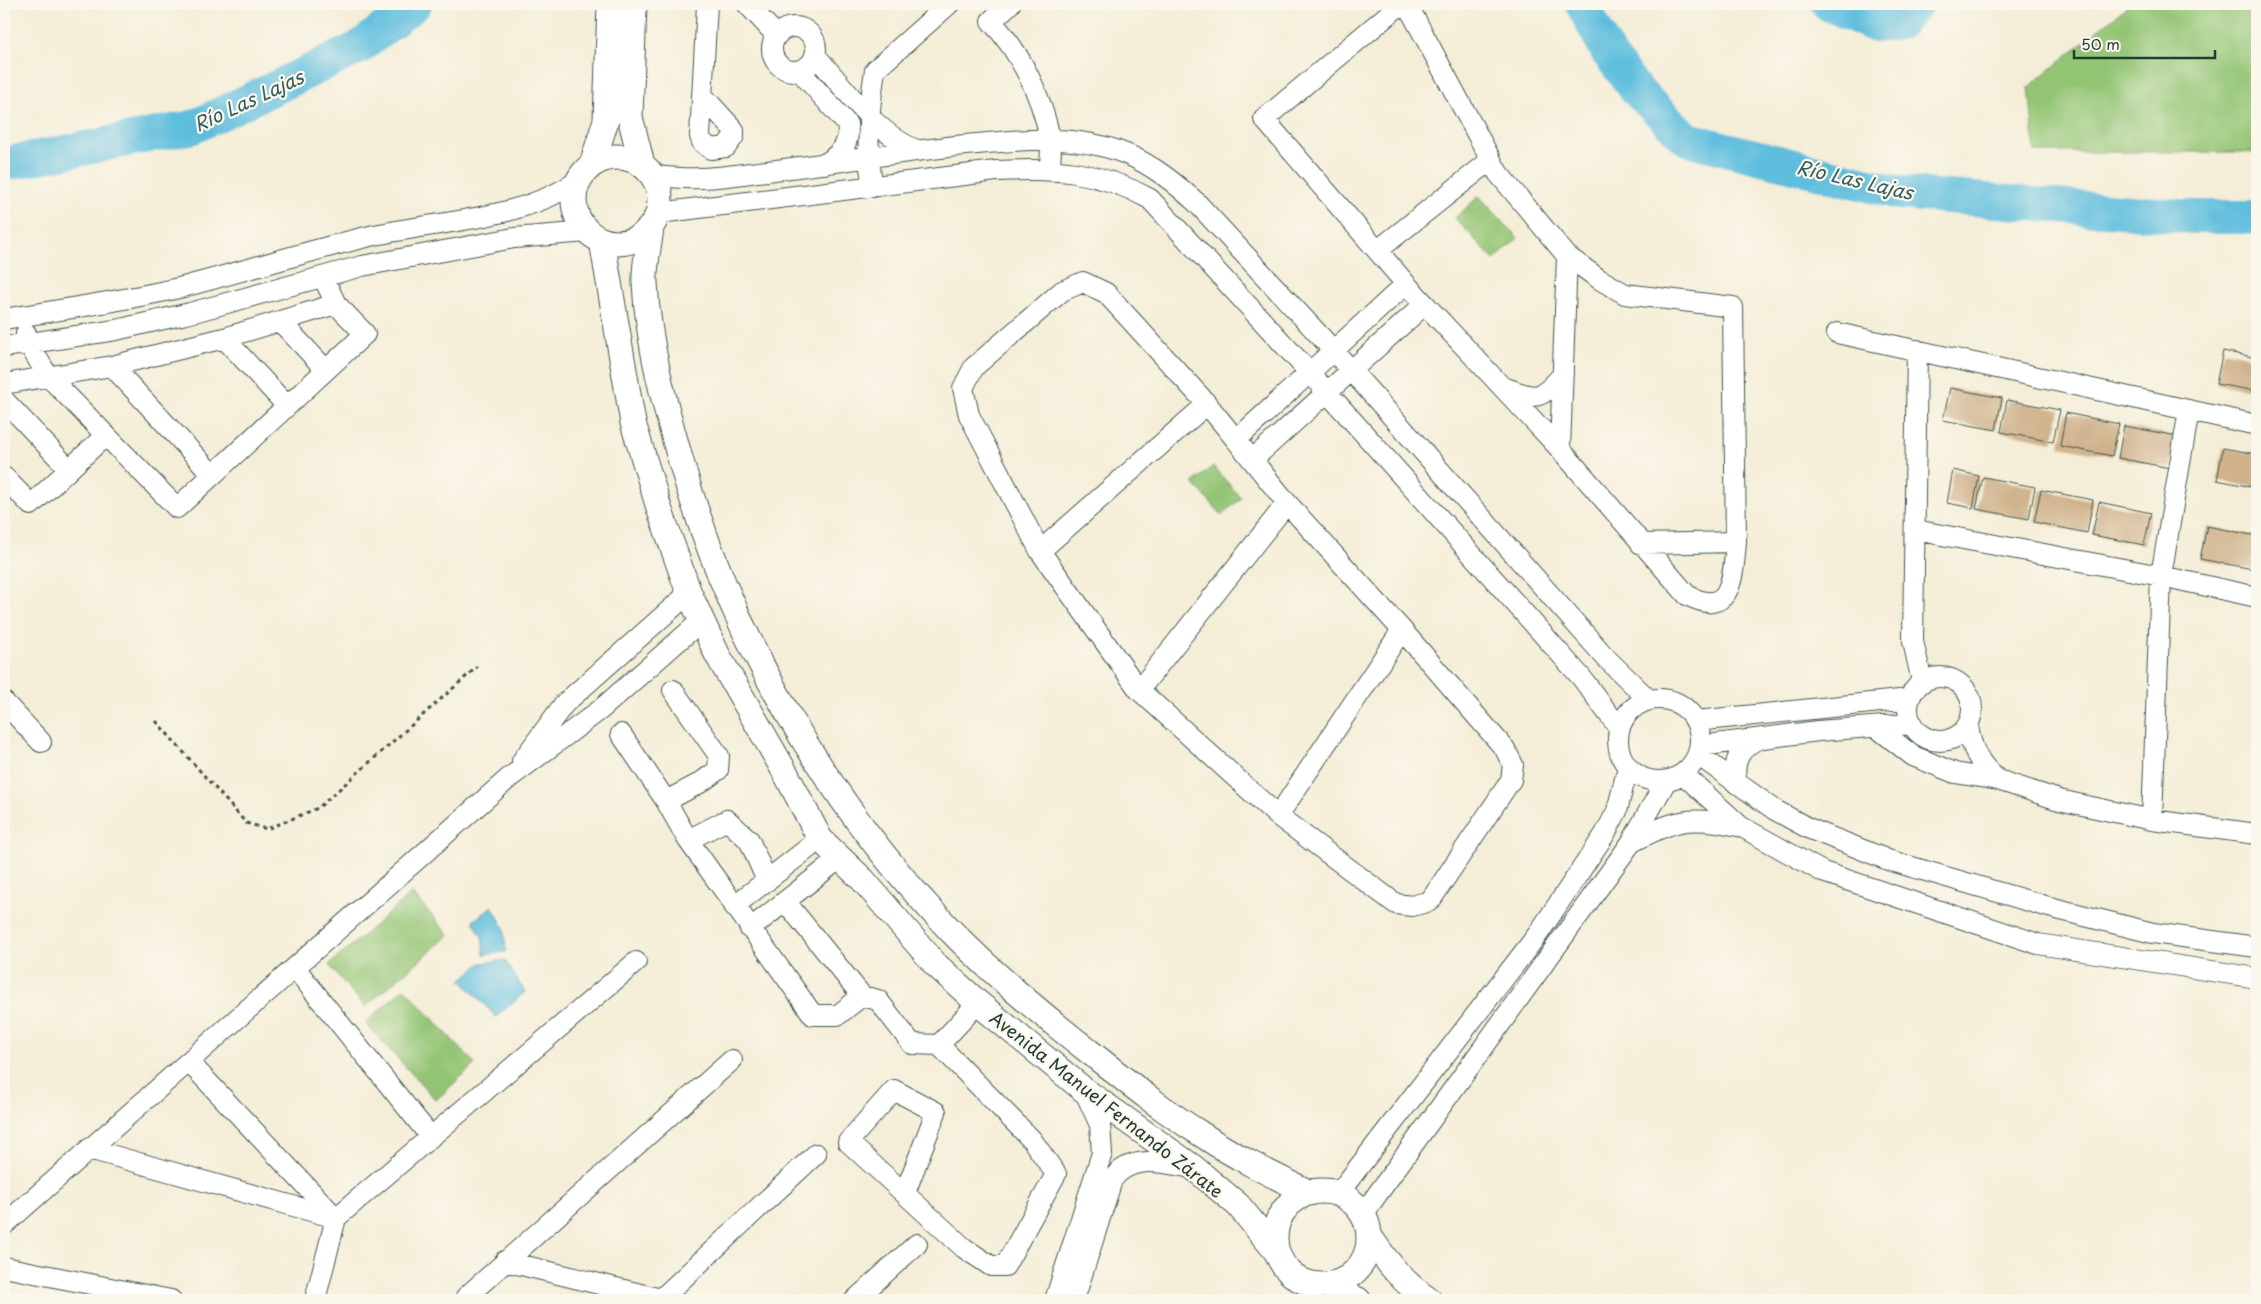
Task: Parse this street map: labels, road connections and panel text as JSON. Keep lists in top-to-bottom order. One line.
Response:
{"streets":{"main road":["Avenida Manuel Fernando Zárate"]},"water":["Río Las Lajas"],"scale_bar":"50 m"}
